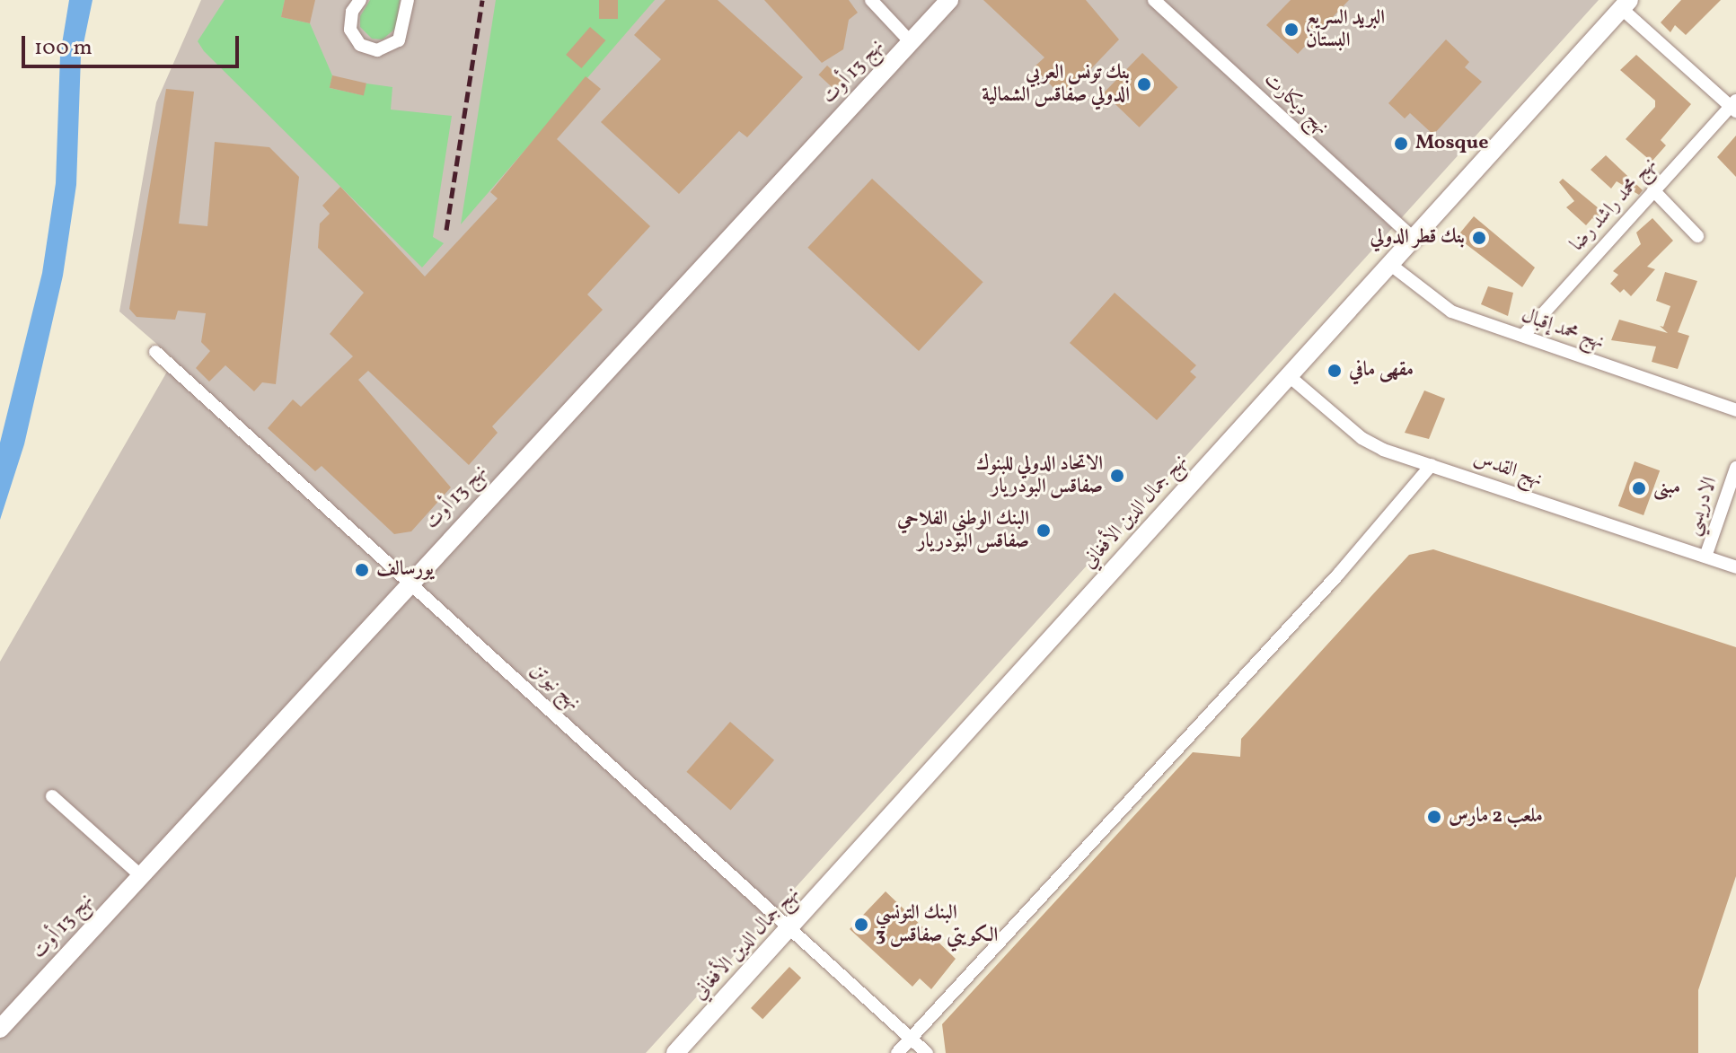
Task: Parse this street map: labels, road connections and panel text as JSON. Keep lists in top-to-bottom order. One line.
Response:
{"streets":{"main road":["نهج 13 أوت","نهج جمال الدين الأفغاني"],"street":["نهج ديكارت","نهج محمد راشد رضا","نهج محمد إقبال","نهج القدس","الادريسي","نهج نيوتن"]},"crossings":[["نهج 13 أوت","نهج نيوتن"],["نهج ديكارت","نهج جمال الدين الأفغاني"],["نهج محمد راشد رضا","نهج محمد إقبال"],["نهج محمد إقبال","نهج جمال الدين الأفغاني"],["نهج القدس","الادريسي"],["نهج القدس","نهج جمال الدين الأفغاني"],["نهج جمال الدين الأفغاني","نهج نيوتن"]],"places":["البريد السريع البستان","بنك تونس العربي الدولي صفاقس الشمالية","Mosque","بنك قطر الدولي","مقهى مافي","الاتحاد الدولي للبنوك صفاقس البودريار","مبنى","البنك الوطني الفلاحي صفاقس البودريار","يورسالف","ملعب 2 مارس","البنك التونسي الكويتي صفاقس 3"],"scale_bar":"100 m"}
